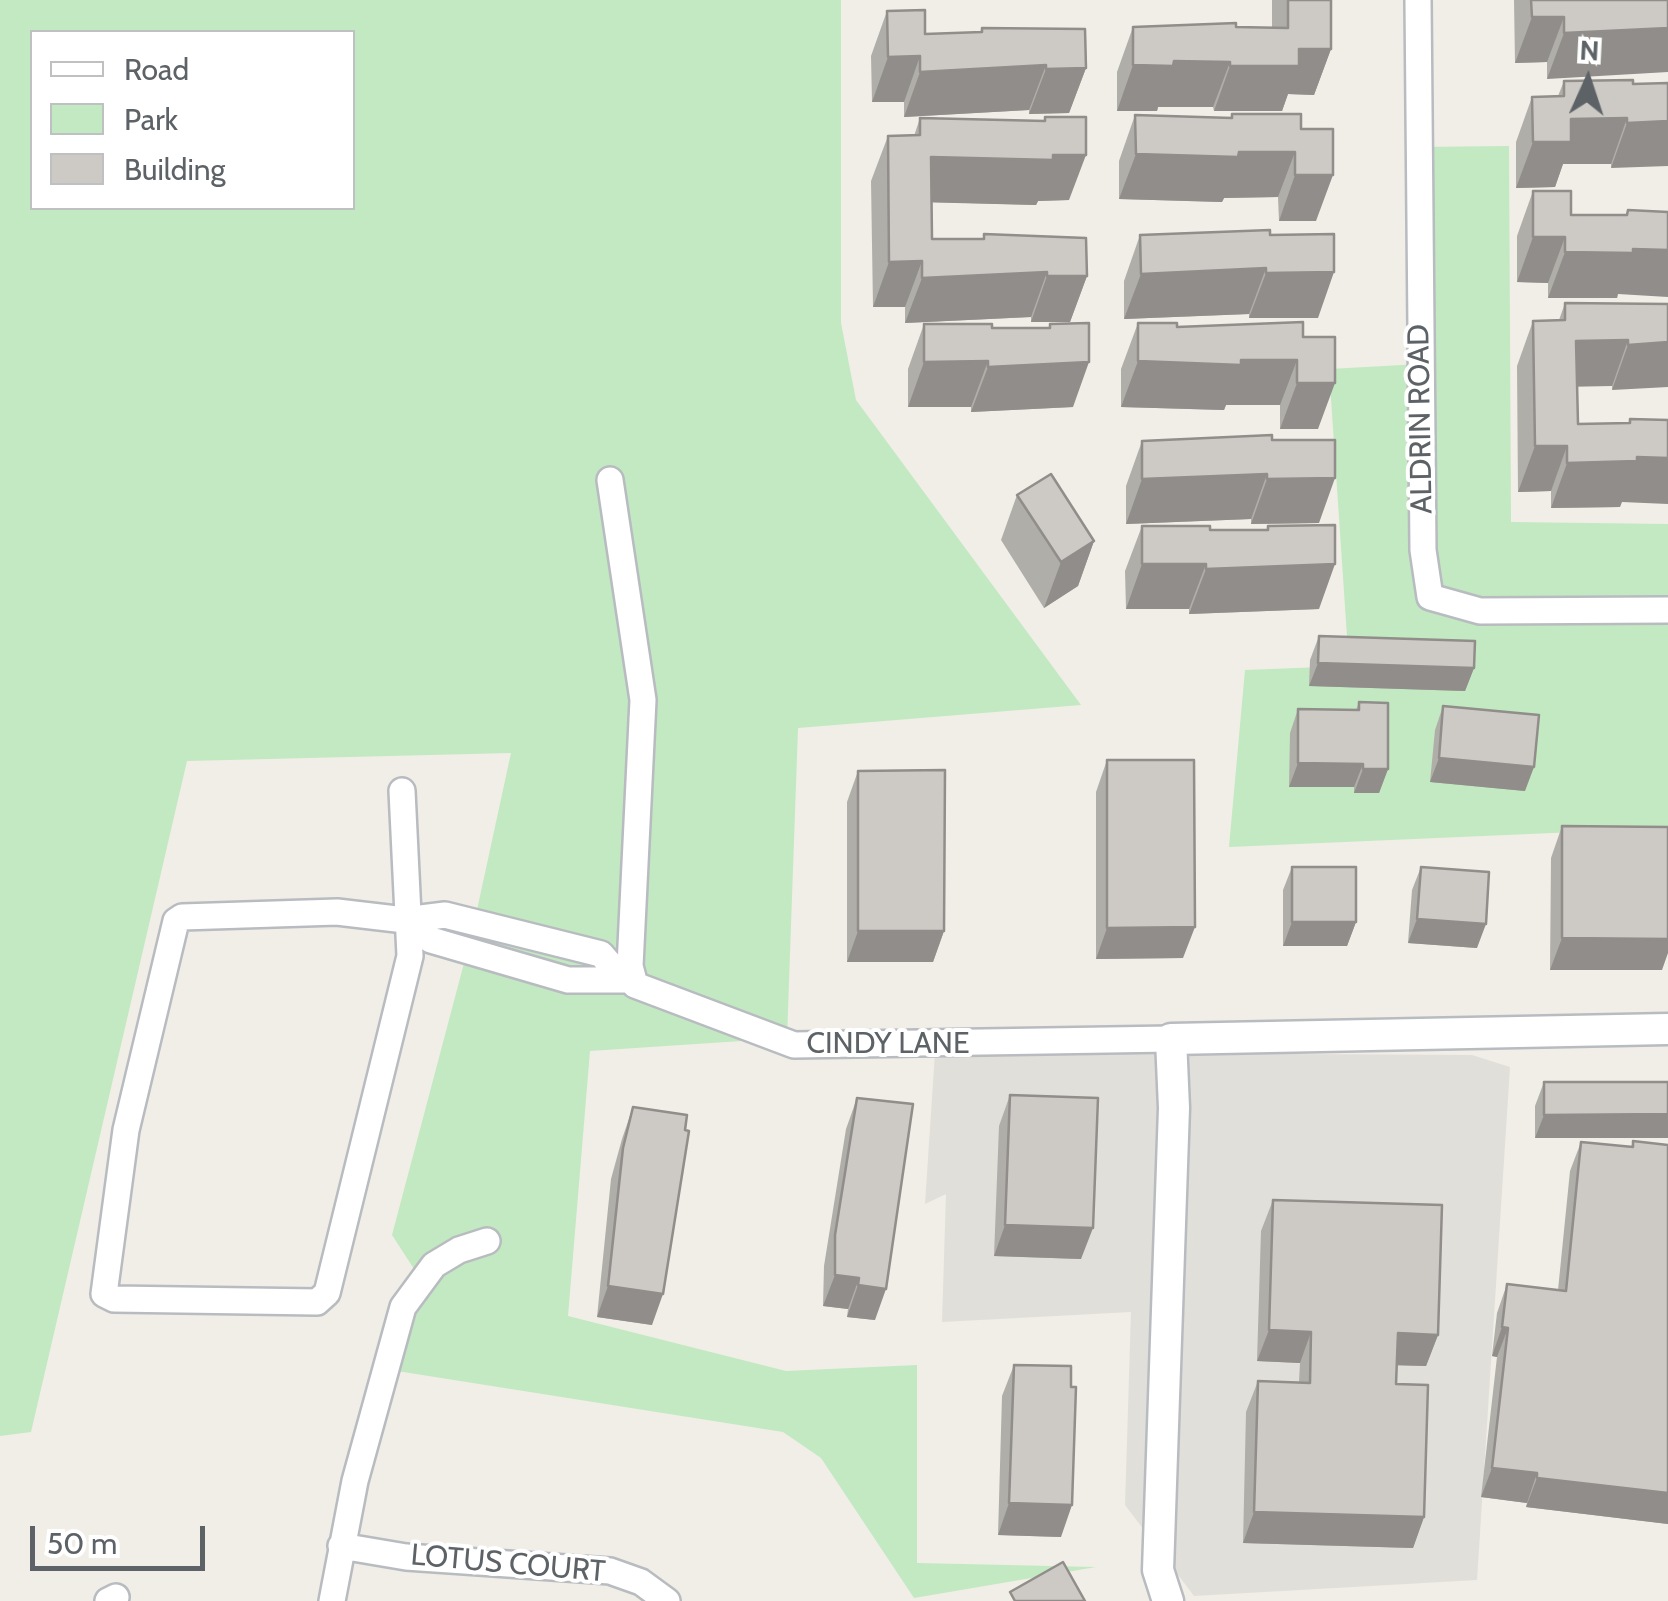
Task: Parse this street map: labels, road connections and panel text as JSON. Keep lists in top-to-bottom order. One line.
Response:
{"streets":{"street":["ALDRIN ROAD","CINDY LANE","LOTUS COURT"]},"legend":["Road","Park","Building"],"scale_bar":"50 m","north":"top"}
